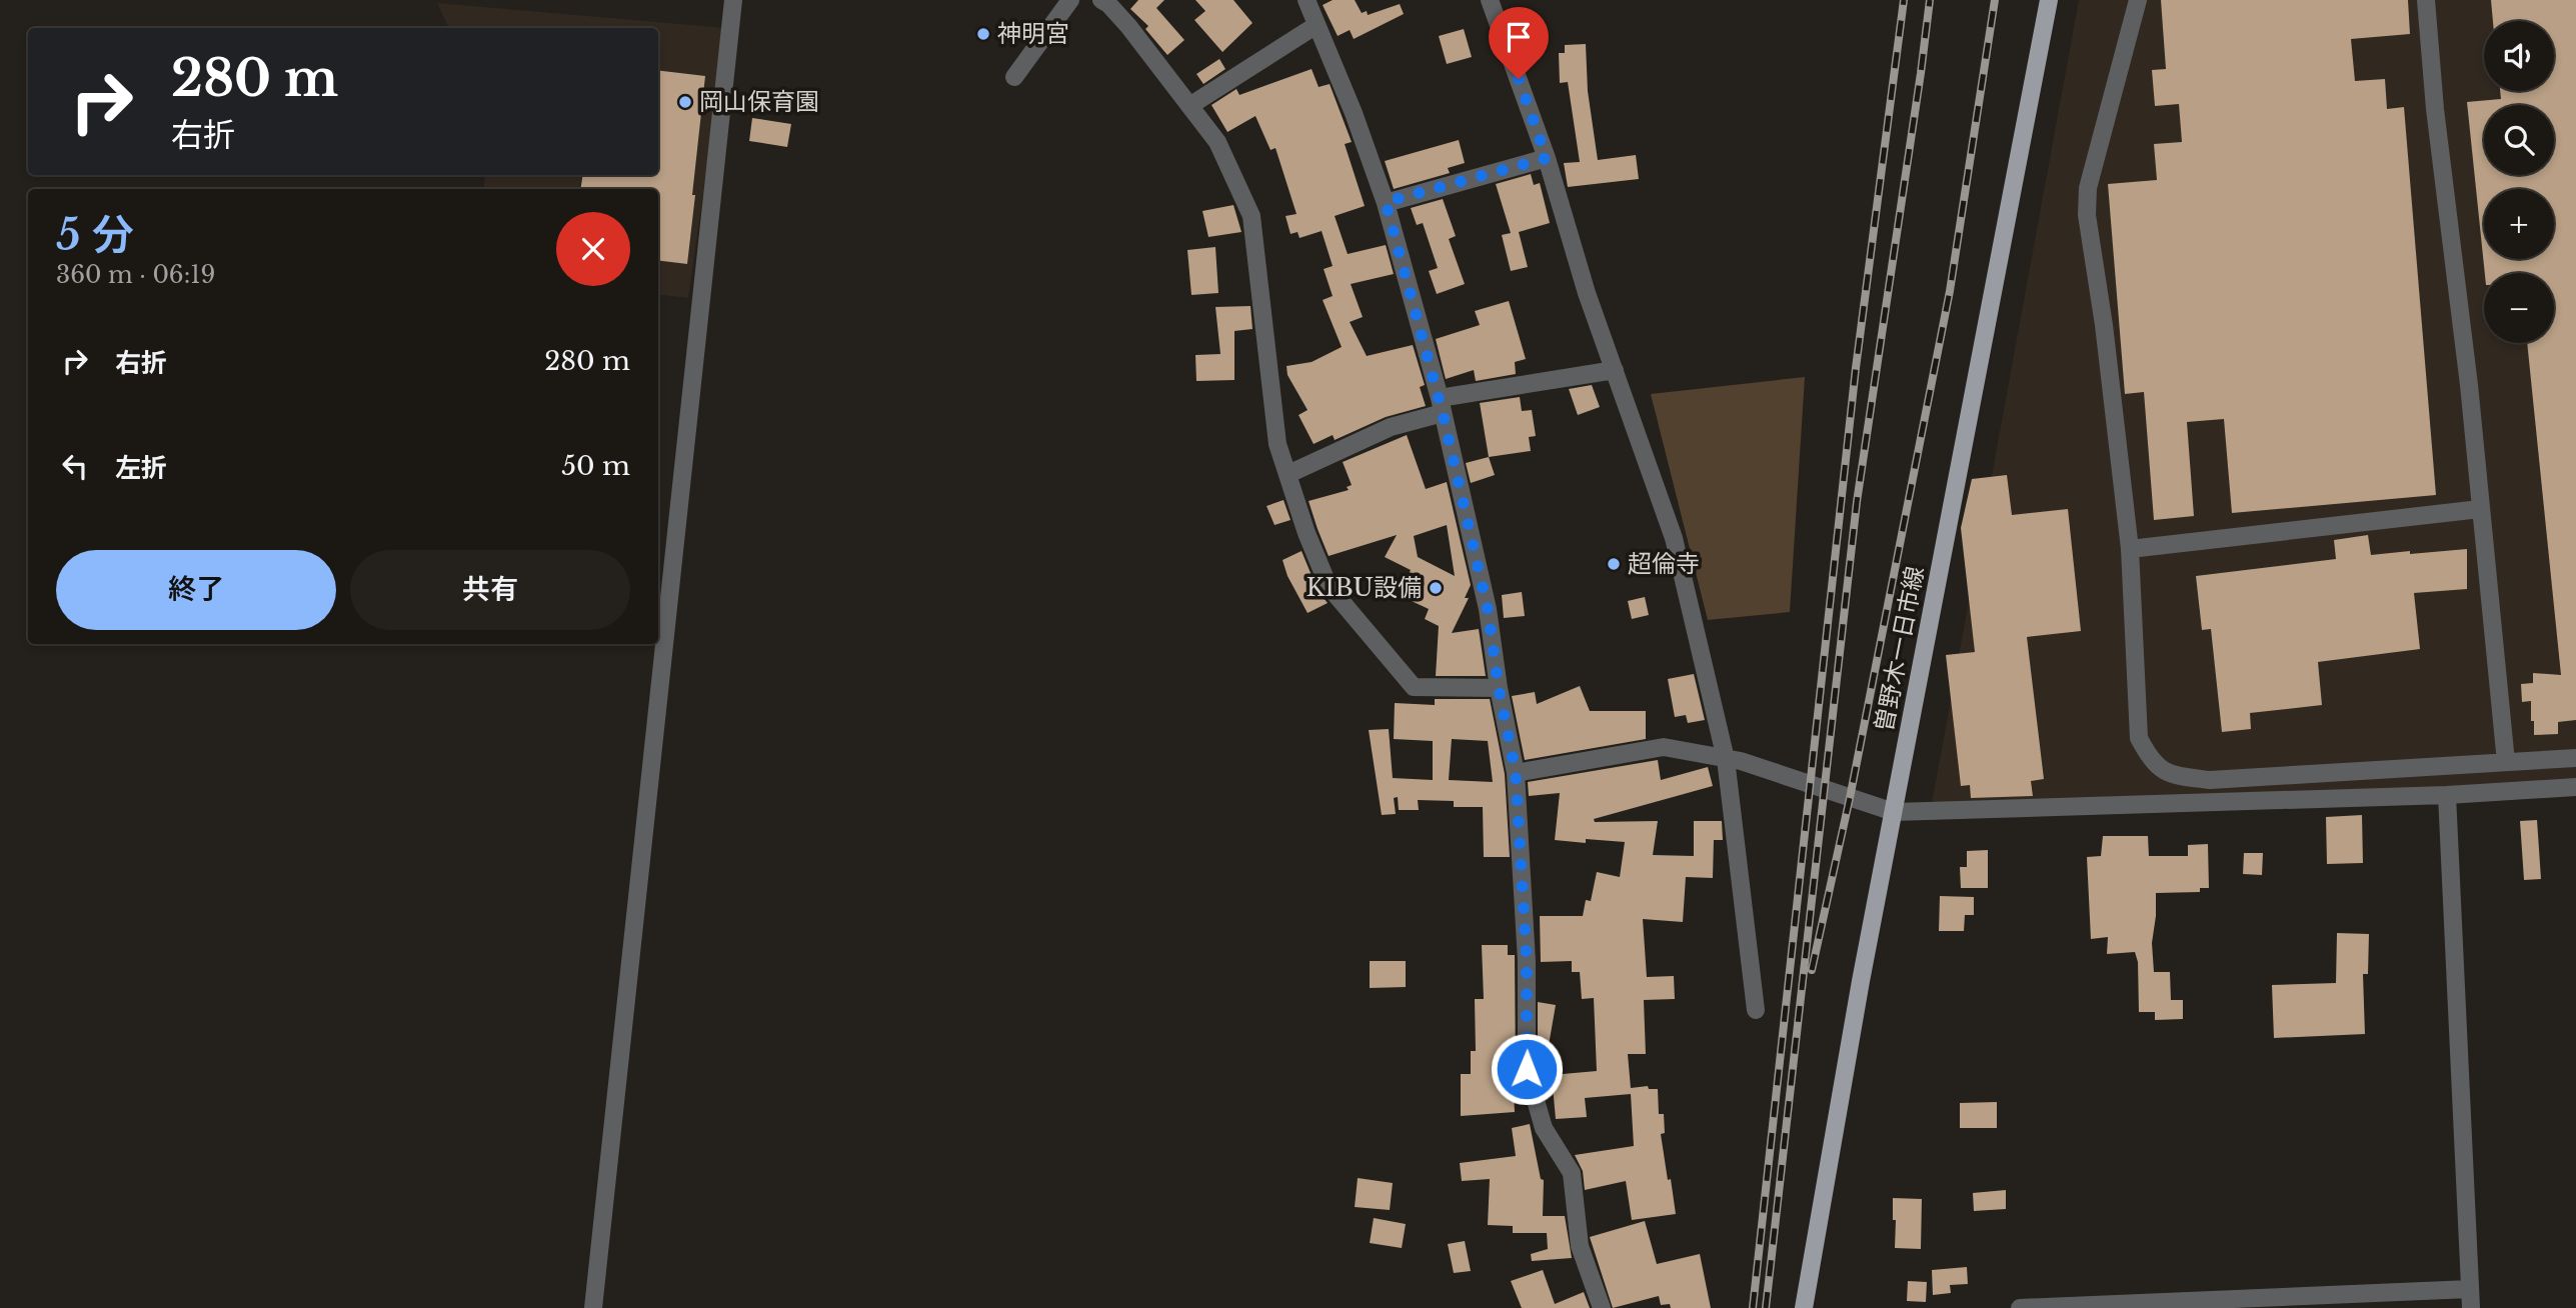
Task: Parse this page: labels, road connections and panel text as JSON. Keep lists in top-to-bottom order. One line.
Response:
{"streets":{"main road":["曽野木一日市線"]},"places":["神明宮","岡山保育園","超倫寺","KIBU設備"],"page":{"map_buttons":["+","−"],"turn":["280 m","右折"],"heading":["5 分","360 m · 06:19"],"list":[{"name":"右折","value":"280 m"},{"name":"左折","value":"50 m"}],"buttons":["終了","共有"]}}
